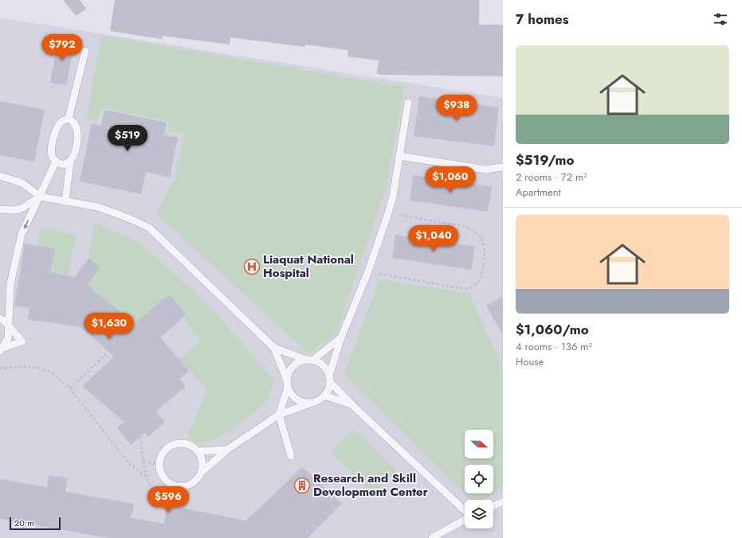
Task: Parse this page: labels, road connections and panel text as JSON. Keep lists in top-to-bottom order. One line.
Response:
{"places":{"hospital":["Liaquat National Hospital"],"building":["Research and Skill Development Center"]},"scale_bar":"20 m","north":"right","page":{"heading":"7 homes","price":["$792","$938","$519","$1,060","$1,040","$1,630","$596"],"list":[{"name":"$519/mo","note":"2 rooms · 72 m² · Apartment"},{"name":"$1,060/mo","note":"4 rooms · 136 m² · House"}],"scale":"20 m"}}
